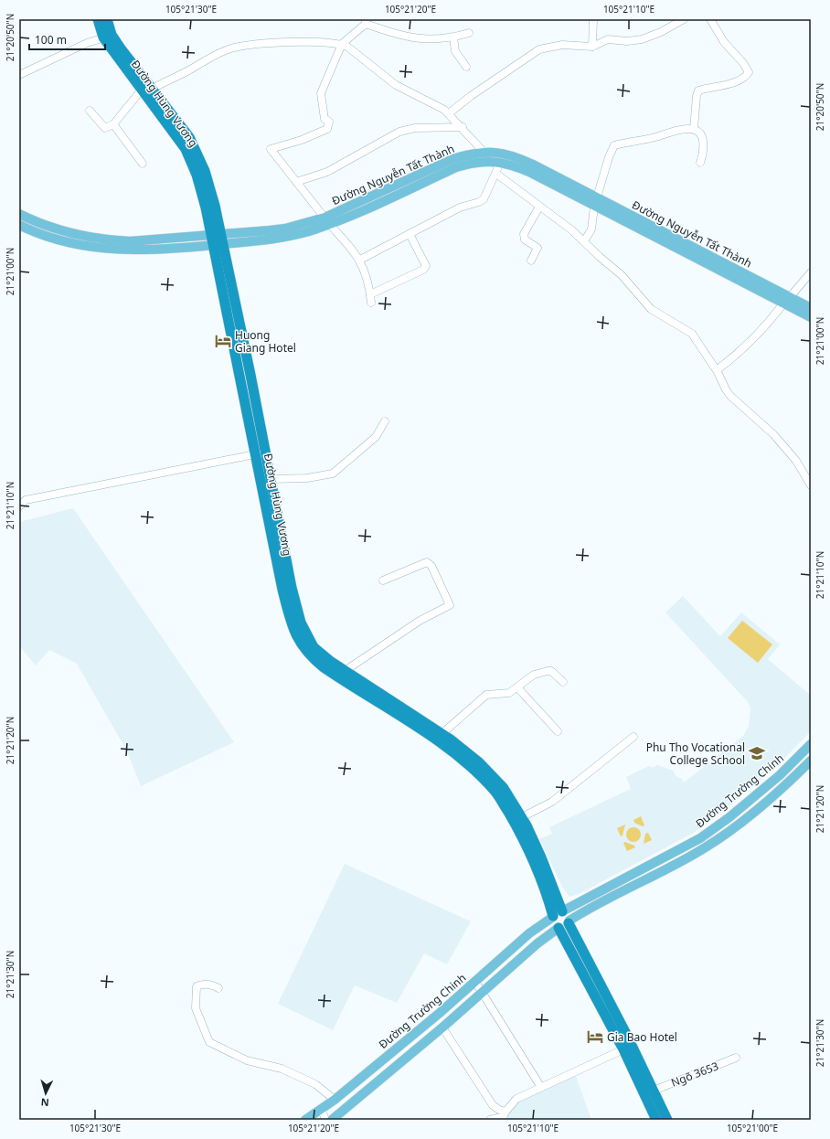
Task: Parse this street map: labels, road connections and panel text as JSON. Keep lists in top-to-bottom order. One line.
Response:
{"streets":{"highway":["Đường Hùng Vương"],"main road":["Đường Nguyễn Tất Thành","Đường Trường Chinh"],"street":["Ngõ 3653"]},"crossings":[["Đường Hùng Vương","Đường Nguyễn Tất Thành"],["Đường Hùng Vương","Đường Trường Chinh"]],"places":{"hotel":["Huong Giang Hotel","Gia Bao Hotel"],"school or university":["Phu Tho Vocational College School"]},"scale_bar":"100 m","north":"bottom","coordinates":["105°21'30\"E","105°21'20\"E","105°21'10\"E","21°20'50\"N","21°21'00\"N","21°21'10\"N","21°21'20\"N","21°21'30\"N","105°21'00\"E"]}
